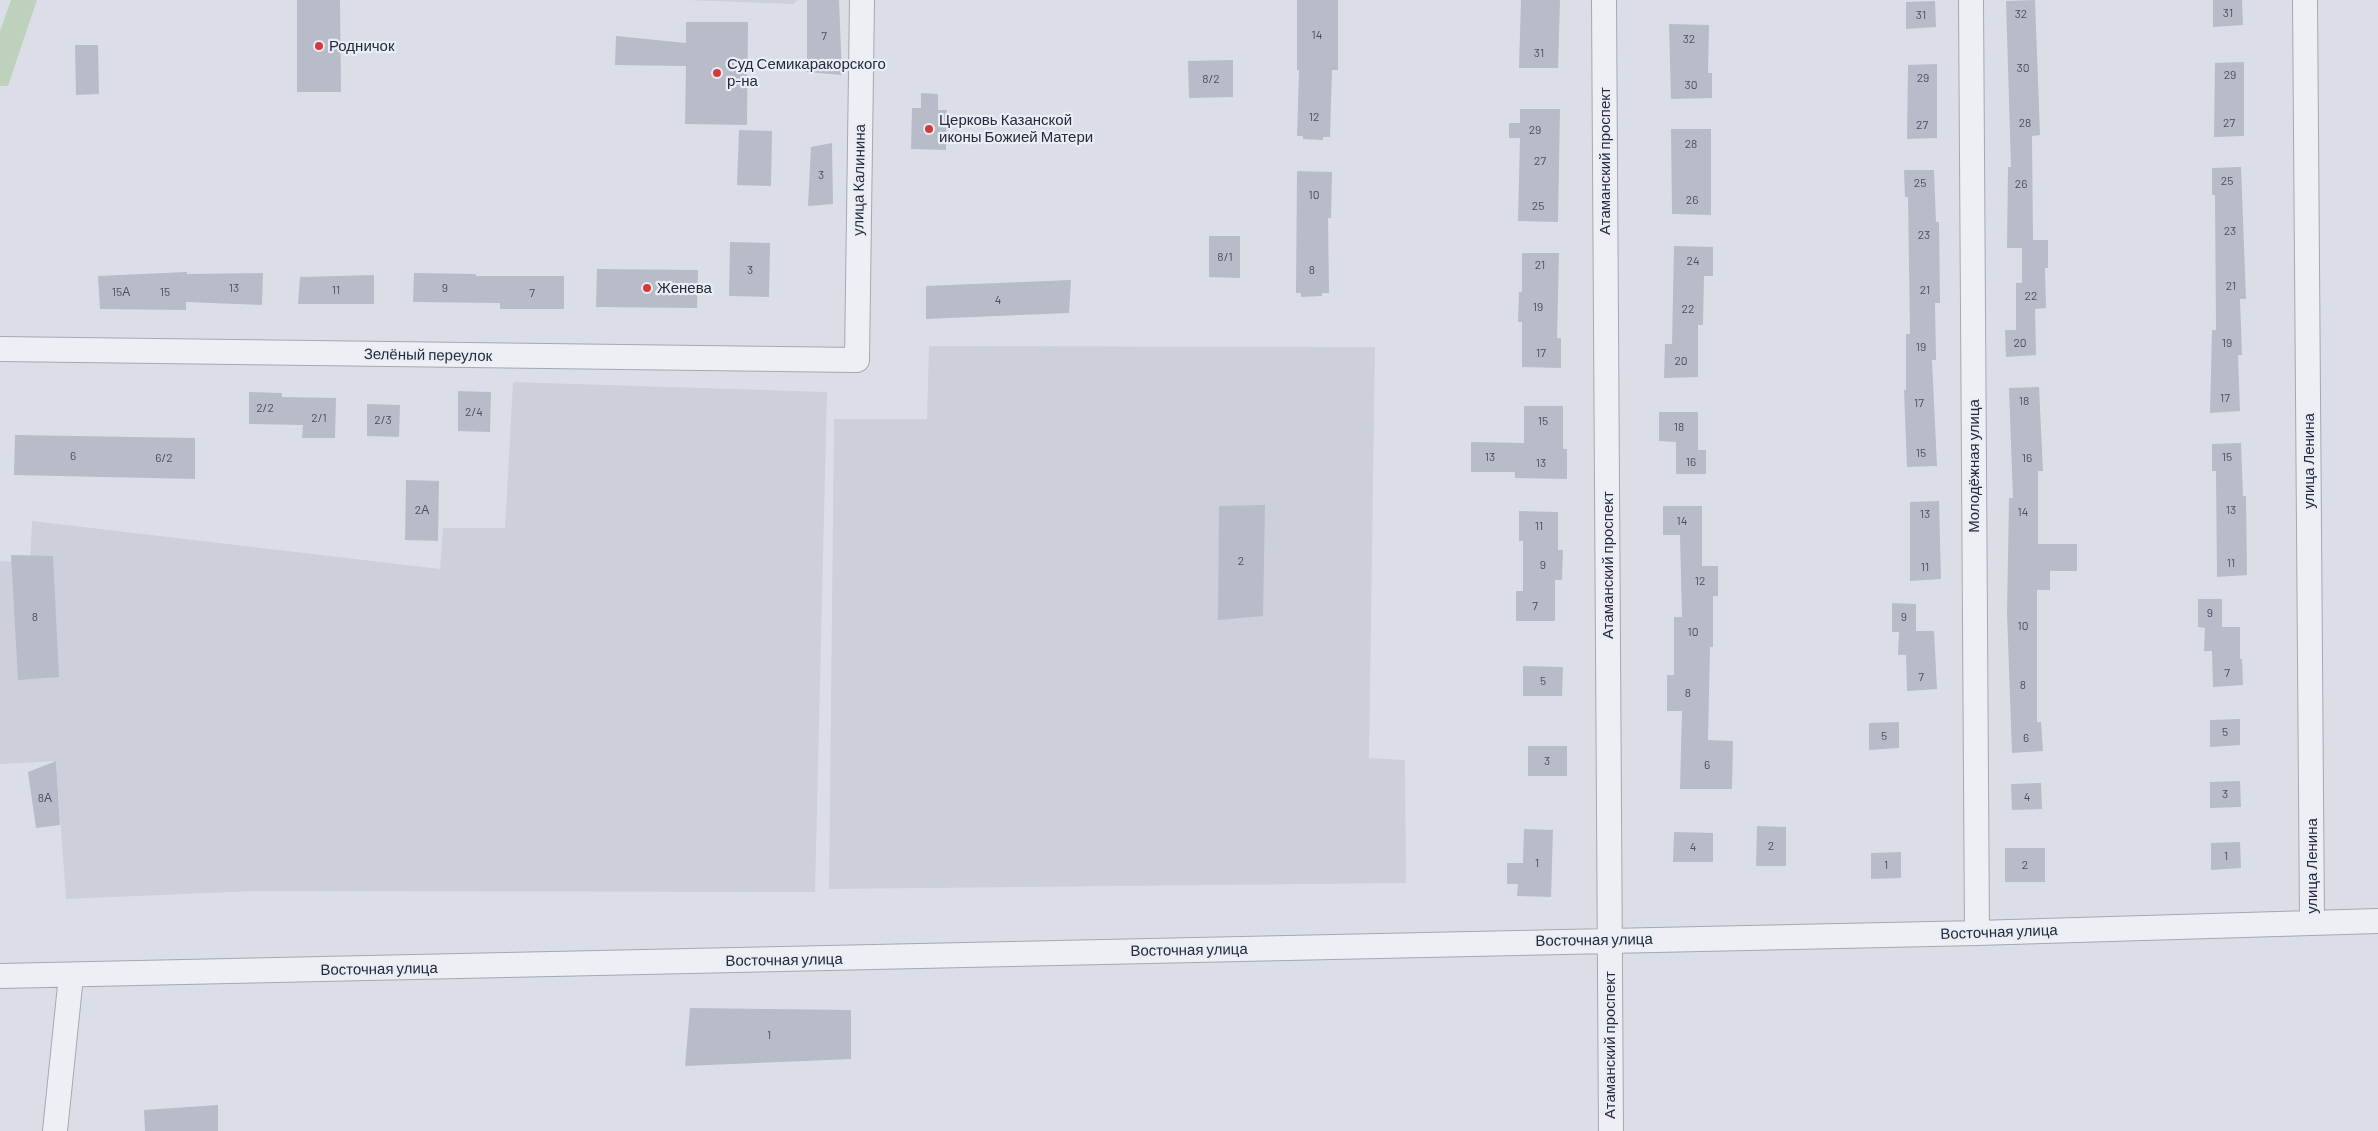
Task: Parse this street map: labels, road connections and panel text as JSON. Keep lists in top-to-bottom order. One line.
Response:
{"streets":{"street":["Атаманский проспект","улица Калинина","Зелёный переулок","улица Ленина","Молодёжная улица","Восточная улица"]},"crossings":[["Атаманский проспект","Восточная улица"],["улица Калинина","Зелёный переулок"],["улица Ленина","Восточная улица"],["Молодёжная улица","Восточная улица"]],"places":["Родничок","Суд Семикаракорского р-на","Церковь Казанской иконы Божией Матери","Женева"],"house_numbers":["31","32","31","14","7","32","31","30","29","29","8/2","30","12","28","27","27","29","28","27","3","25","25","26","10","26","25","23","23","8/1","24","21","3","8","21","13","9","11","21","15А","15","7","22","4","19","22","20","19","19","17","20","17","18","17","2/2","2/4","2/1","2/3","15","18","15","6","13","15","6/2","16","16","13","2А","13","14","13","14","11","2","11","9","11","12","7","9","8","9","10","10","7","7","5","8","8","5","5","6","3","6","3","4","8А","2","4","1","1","1","2","1"]}
